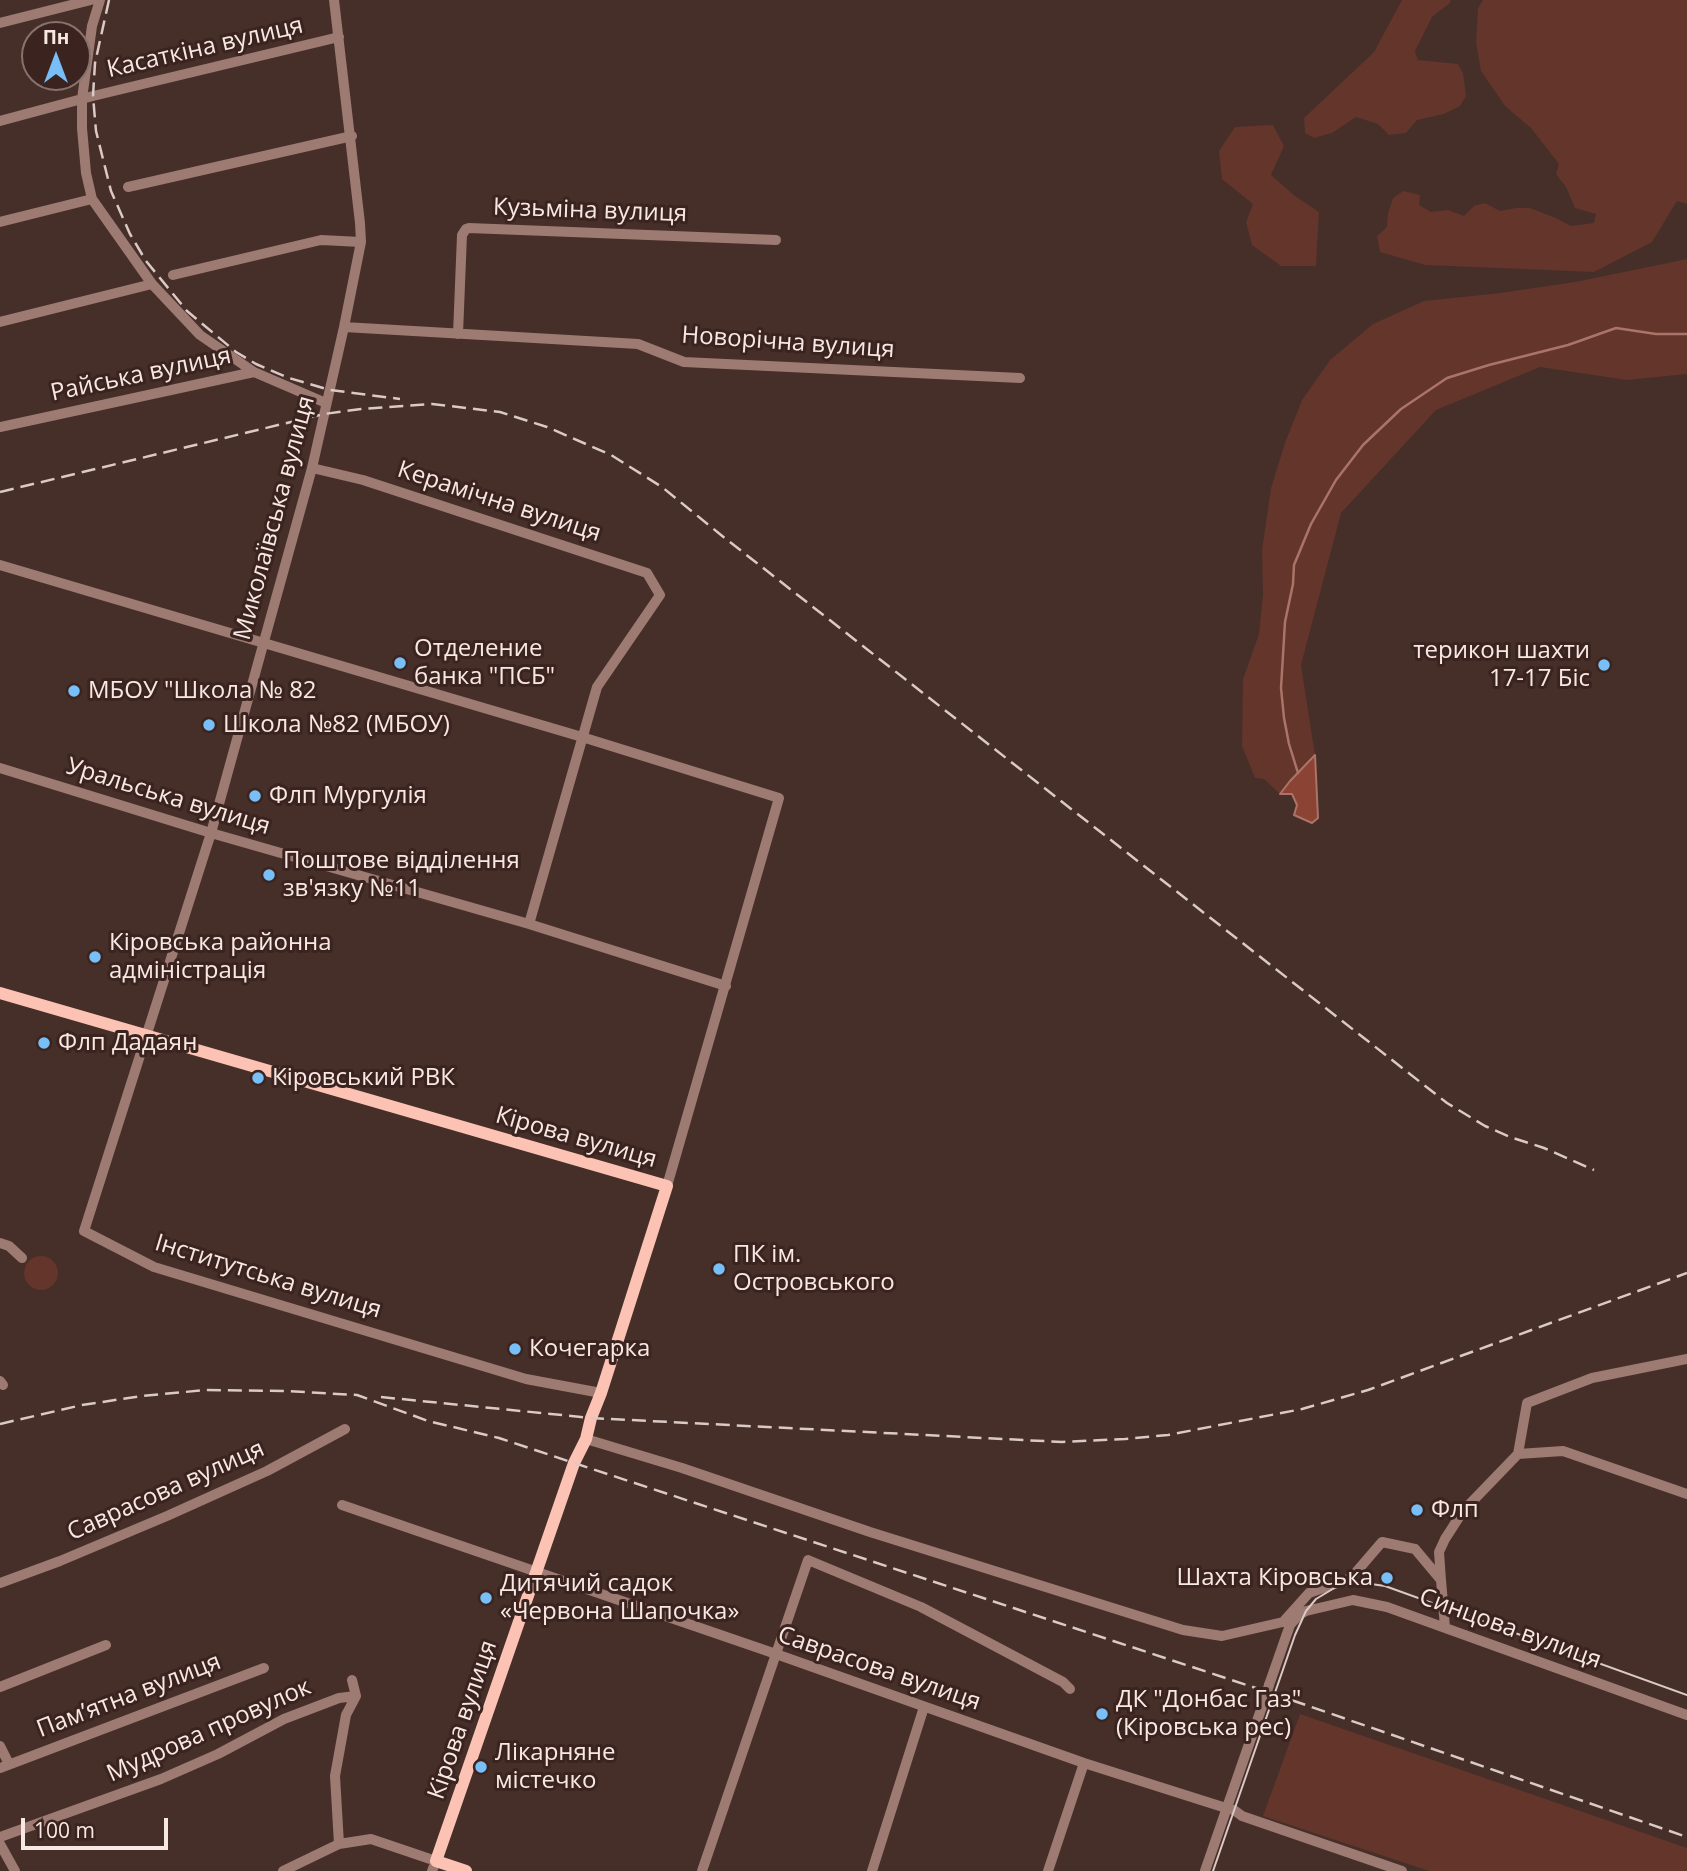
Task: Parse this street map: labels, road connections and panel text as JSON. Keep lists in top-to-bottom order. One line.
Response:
{"streets":{"main road":["Кірова вулиця"],"street":["Касаткіна вулиця","Кузьміна вулиця","Новорічна вулиця","Райська вулиця","Керамічна вулиця","Миколаївська вулиця","Уральська вулиця","Інститутська вулиця","Саврасова вулиця","Синцова вулиця","Пам’ятна вулиця","Мудрова провулок"]},"crossings":[["Касаткіна вулиця","Миколаївська вулиця"],["Кузьміна вулиця","Новорічна вулиця"],["Новорічна вулиця","Миколаївська вулиця"],["Райська вулиця","Миколаївська вулиця"],["Керамічна вулиця","Миколаївська вулиця"],["Миколаївська вулиця","Уральська вулиця"],["Миколаївська вулиця","Кірова вулиця"],["Миколаївська вулиця","Інститутська вулиця"],["Кірова вулиця","Інститутська вулиця"],["Кірова вулиця","Саврасова вулиця"],["Саврасова вулиця","Синцова вулиця"]],"places":["Отделение банка \"ПСБ\"","терикон шахти 17-17 Біс","МБОУ \"Школа № 82","Школа №82 (МБОУ)","Флп Мургулія","Поштове відділення зв'язку №11","Кіровська районна адміністрація","Флп Дадаян","Кіровський РВК","ПК ім. Островського","Кочегарка","Флп","Шахта Кіровська","Дитячий садок «Червона Шапочка»","ДК \"Донбас Газ\" (Кіровська рес)","Лікарняне містечко"],"scale_bar":"100 m","north":"top"}
